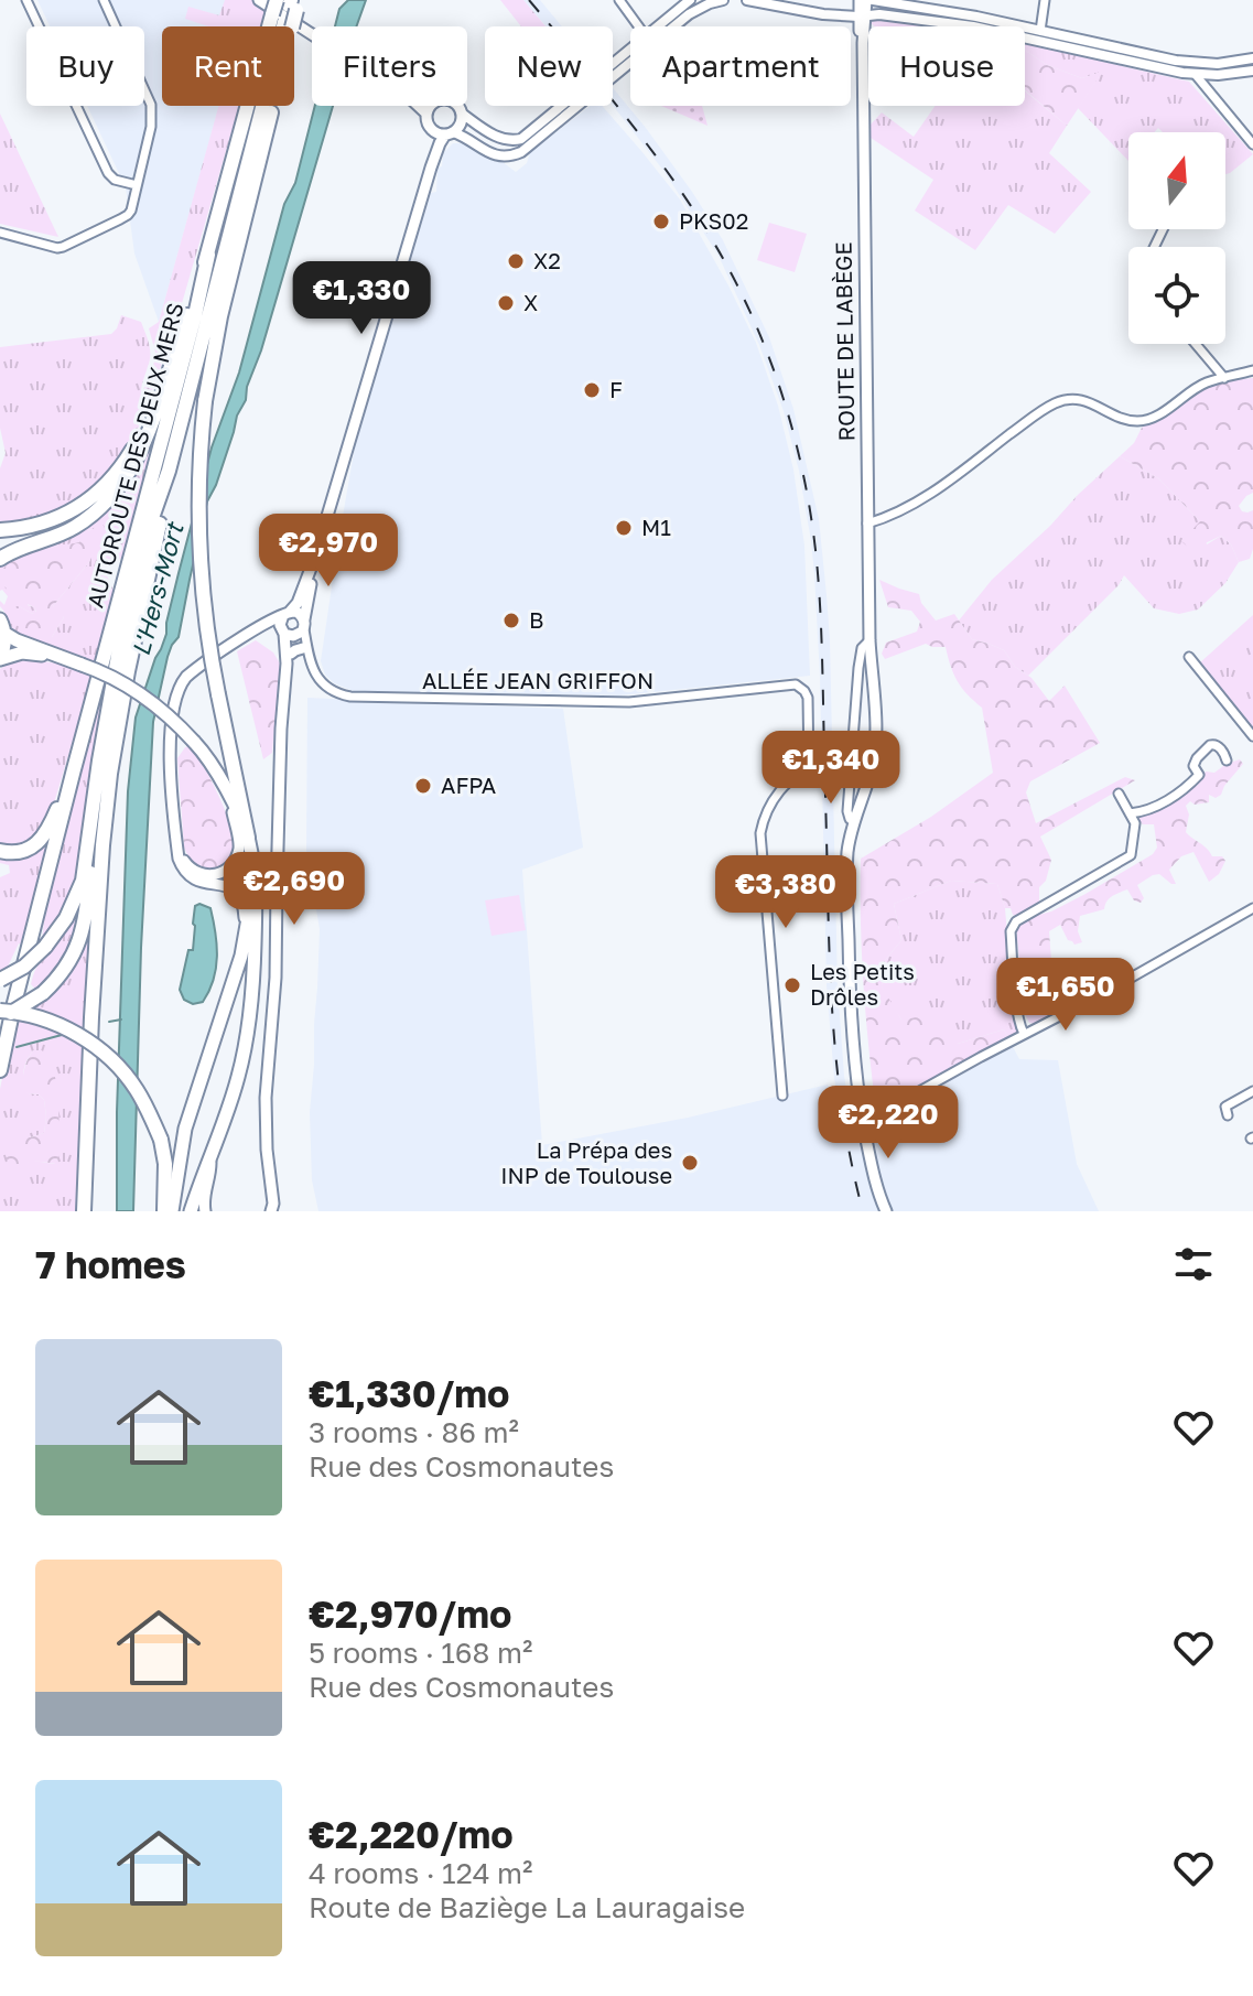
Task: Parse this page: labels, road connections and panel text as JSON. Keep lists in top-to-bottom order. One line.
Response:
{"streets":{"highway":["AUTOROUTE DES DEUX MERS"],"main road":["ROUTE DE LABÈGE"],"street":["ALLÉE JEAN GRIFFON"]},"water":["L'Hers-Mort"],"places":["PKS02","X2","X","F","M1","B","AFPA","Les Petits Drôles","La Prépa des INP de Toulouse"],"north":"top","page":{"chip":["Buy","Rent","Filters","New","Apartment","House"],"price":["€1,330","€2,970","€1,340","€2,690","€3,380","€1,650","€2,220"],"heading":"7 homes","list":[{"name":"€1,330/mo","note":"3 rooms · 86 m² · Rue des Cosmonautes"},{"name":"€2,970/mo","note":"5 rooms · 168 m² · Rue des Cosmonautes"},{"name":"€2,220/mo","note":"4 rooms · 124 m² · Route de Baziège La Lauragaise"}]}}
